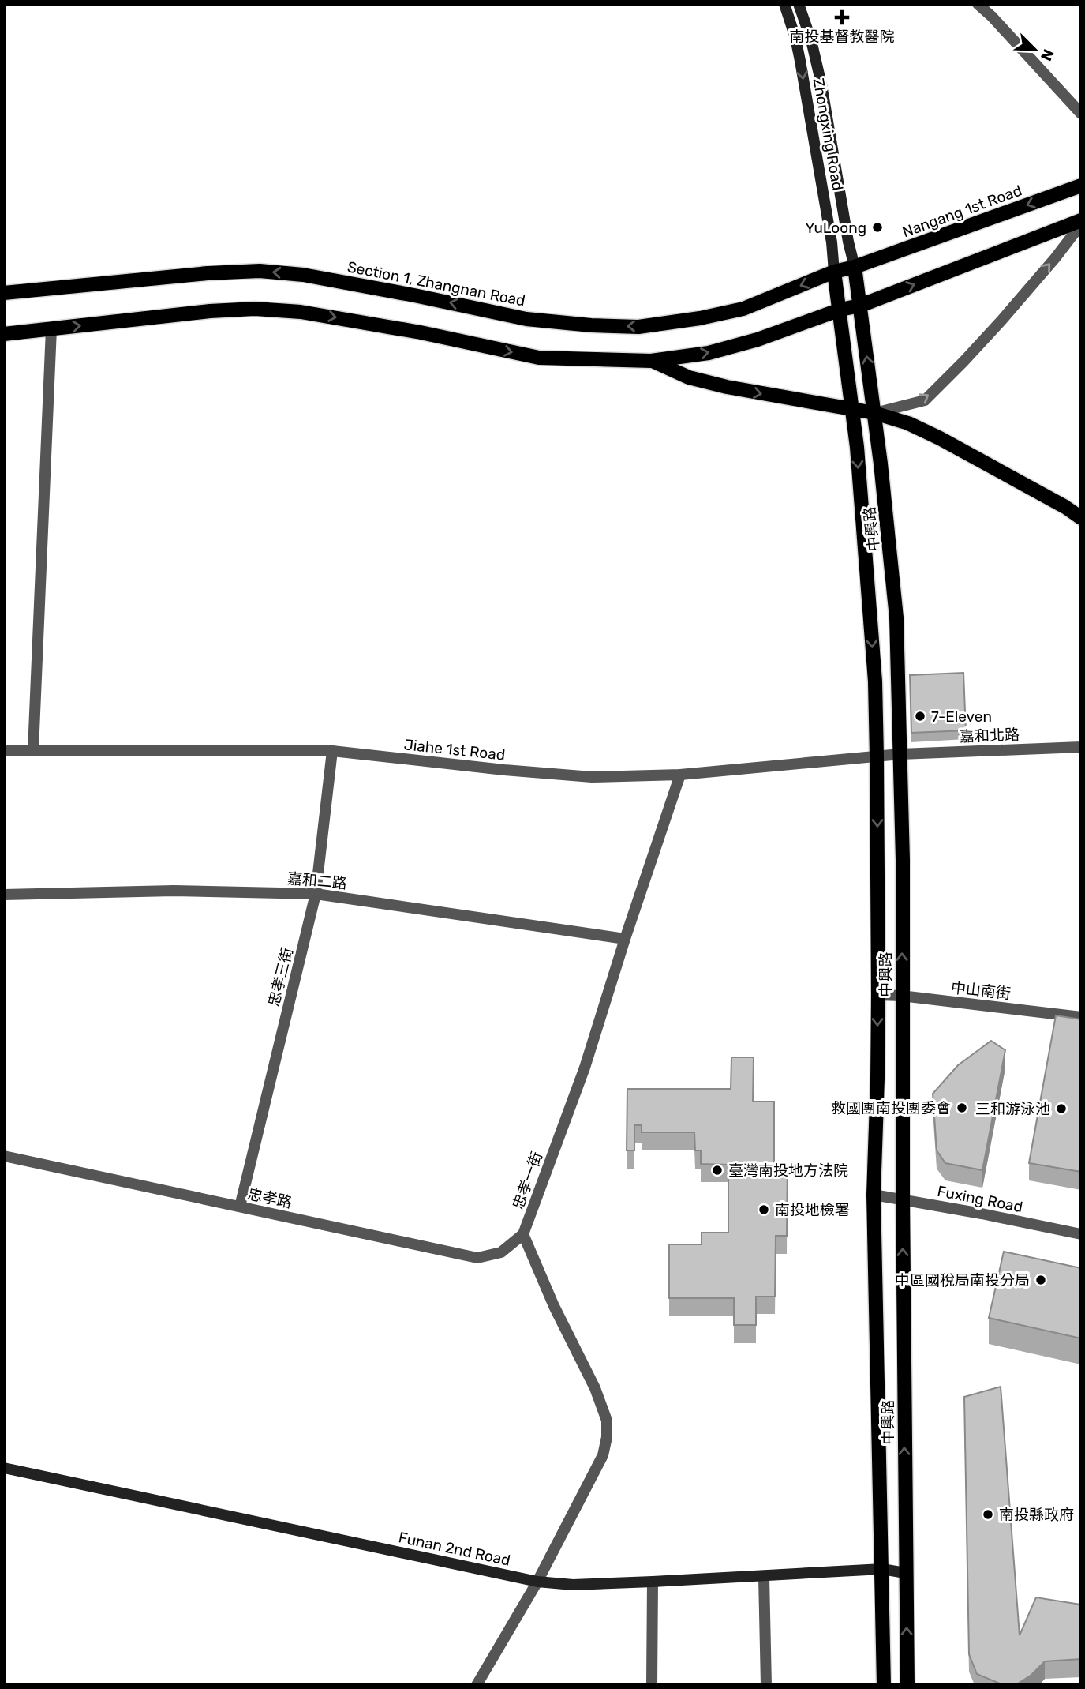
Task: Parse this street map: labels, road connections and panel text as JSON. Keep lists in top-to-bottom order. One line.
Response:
{"streets":{"main road":["Nangang 1st Road","Section 1, Zhangnan Road","中興路"],"street":["Zhongxing Road","嘉和北路","Jiahe 1st Road","嘉和二路","忠孝三街","中山南街","忠孝一街","忠孝路","Fuxing Road","Funan 2nd Road"]},"crossings":[["Zhongxing Road","Nangang 1st Road"],["Zhongxing Road","Section 1, Zhangnan Road"],["Zhongxing Road","中興路"],["Nangang 1st Road","Section 1, Zhangnan Road"],["Nangang 1st Road","中興路"],["Section 1, Zhangnan Road","中興路"],["中興路","嘉和北路"],["中興路","Jiahe 1st Road"],["中興路","中山南街"],["中興路","Fuxing Road"],["中興路","Funan 2nd Road"],["嘉和北路","Jiahe 1st Road"],["Jiahe 1st Road","忠孝三街"],["Jiahe 1st Road","忠孝一街"],["嘉和二路","忠孝三街"],["嘉和二路","忠孝一街"],["忠孝三街","忠孝路"],["忠孝一街","忠孝路"],["忠孝一街","Funan 2nd Road"]],"places":{"health":["南投基督教醫院"],"other":["YuLoong","7-Eleven","救國團南投團委會","三和游泳池","臺灣南投地方法院","南投地檢署","中區國稅局南投分局","南投縣政府"]},"north":"bottom right"}
